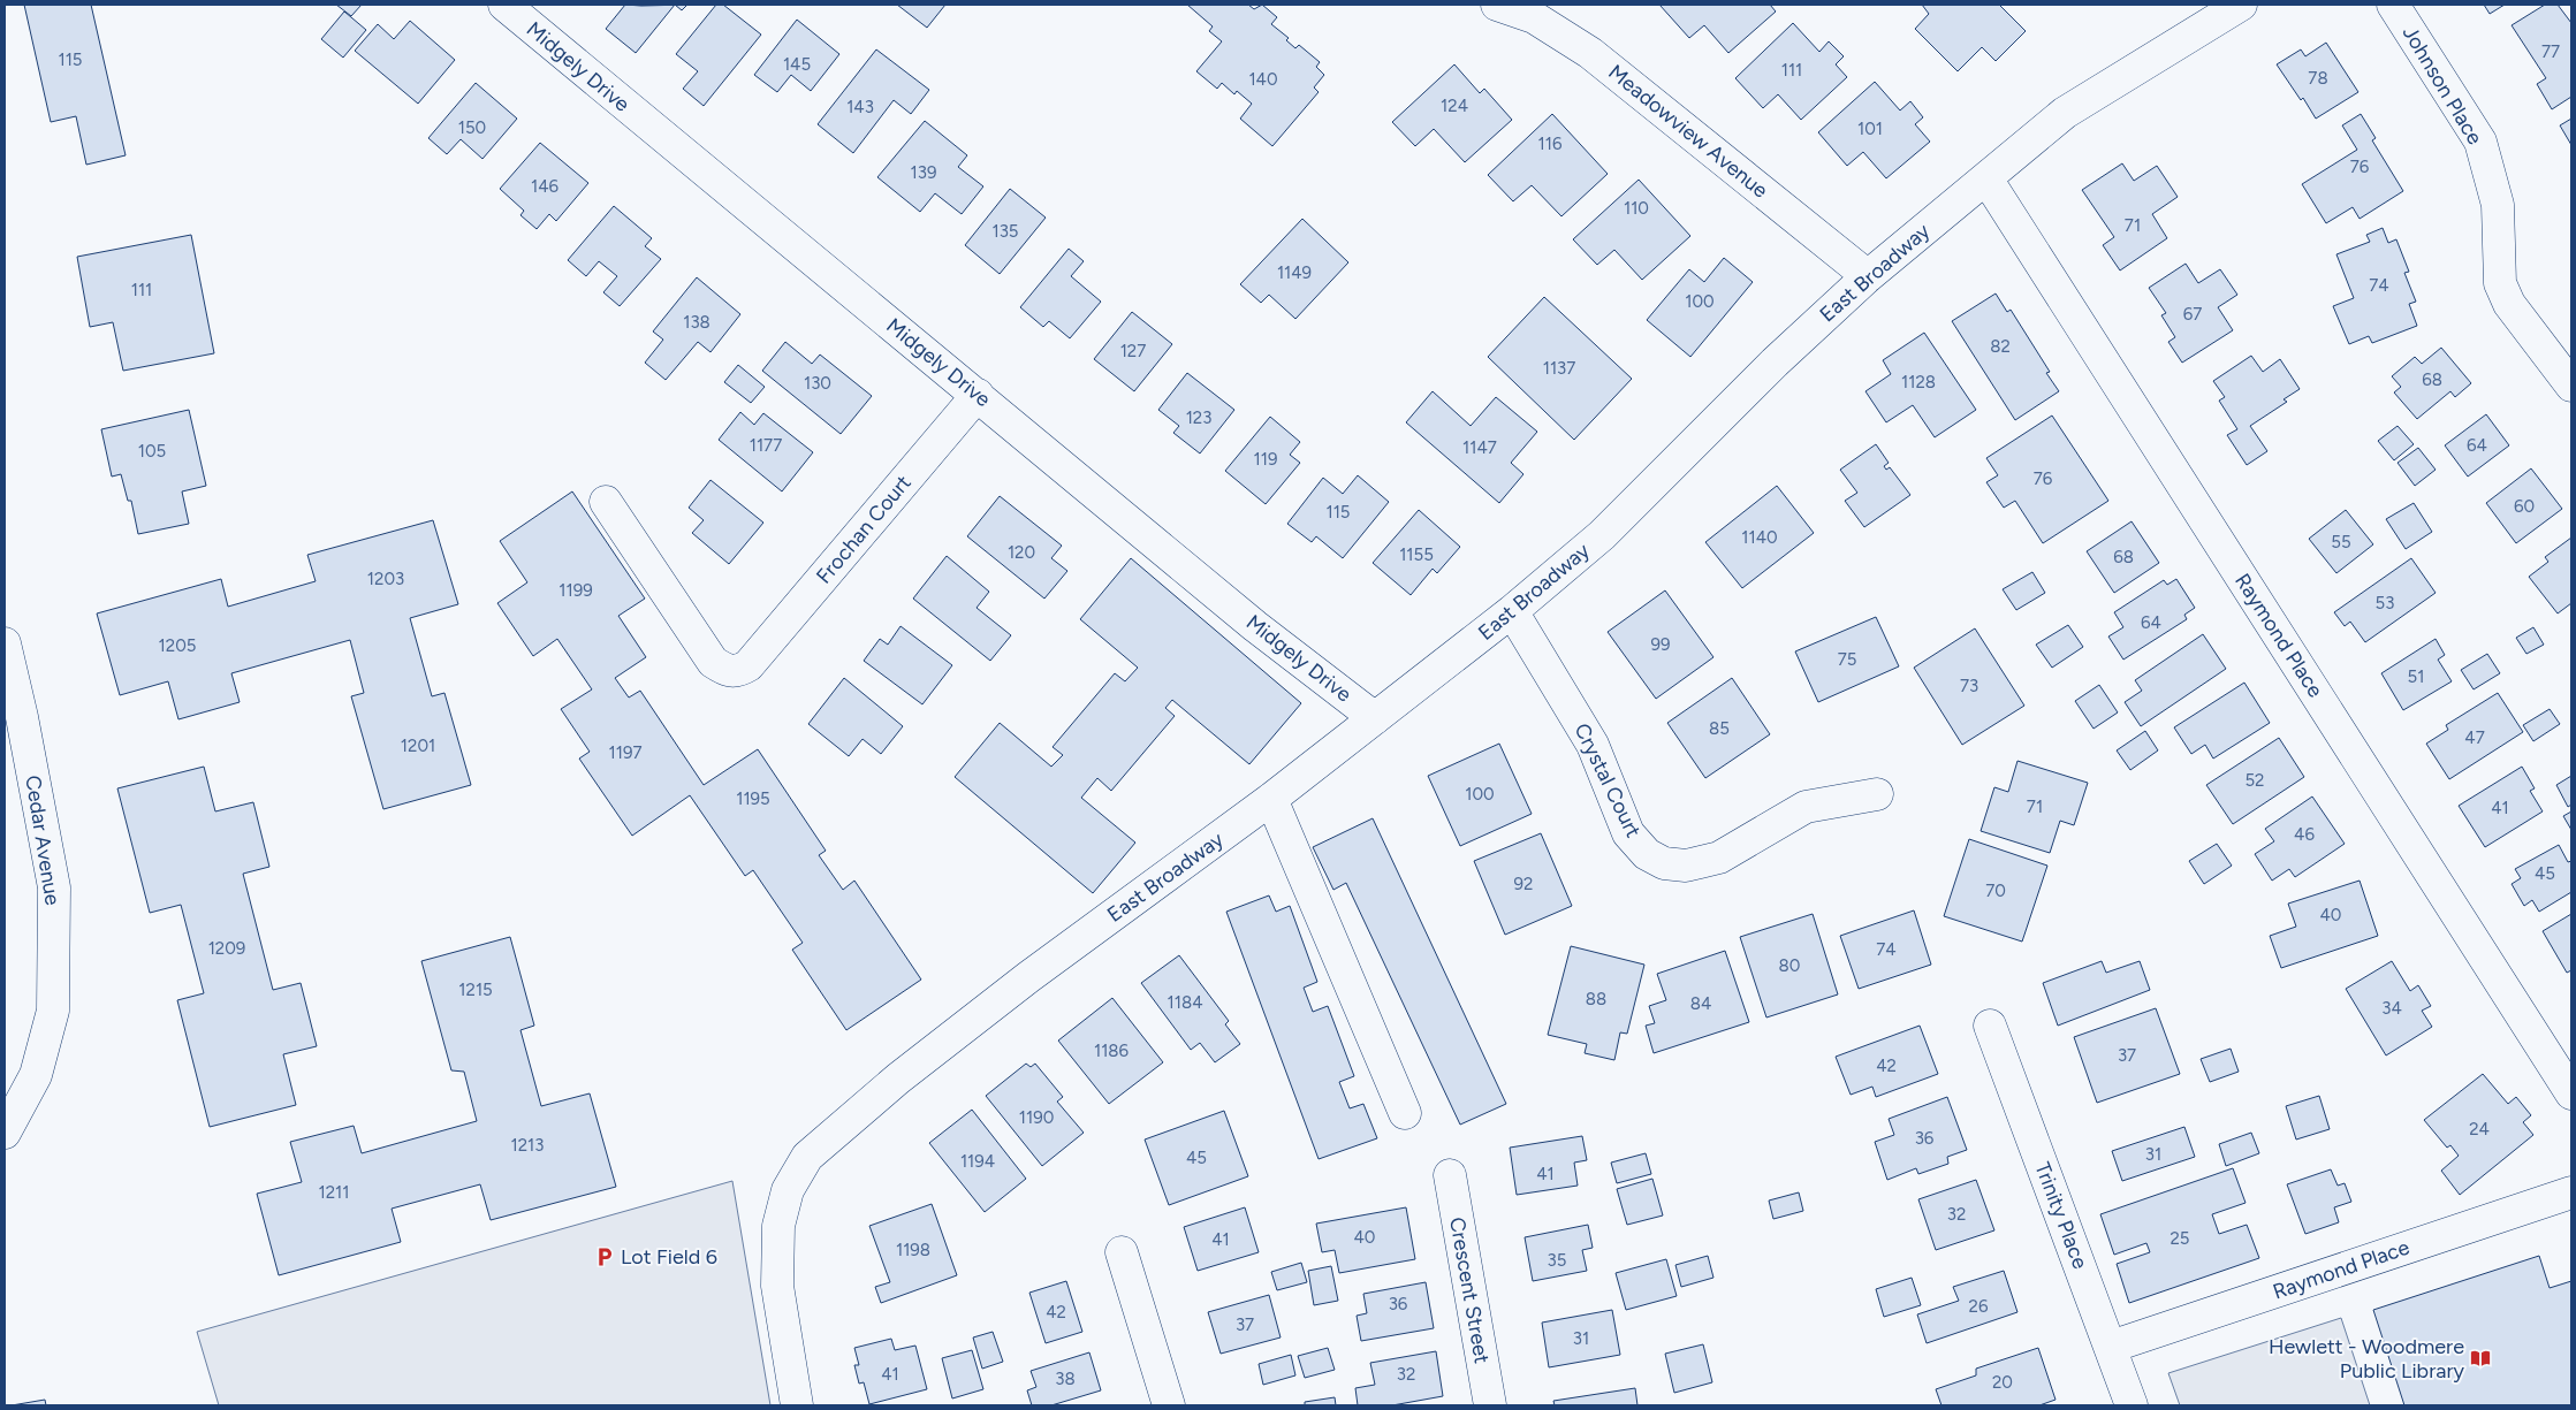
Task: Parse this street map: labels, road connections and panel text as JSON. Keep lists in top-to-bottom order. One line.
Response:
{"streets":{"street":["Midgely Drive","Johnson Place","Meadowview Avenue","East Broadway","Frochan Court","Raymond Place","Crystal Court","Cedar Avenue","Trinity Place","Crescent Street"]},"crossings":[["Midgely Drive","East Broadway"],["Midgely Drive","Frochan Court"],["Meadowview Avenue","East Broadway"],["East Broadway","Raymond Place"],["East Broadway","Crystal Court"],["Raymond Place","Trinity Place"]],"places":{"parking":["Lot Field 6"],"library":["Hewlett - Woodmere Public Library"]},"house_numbers":["77","115","145","111","78","140","124","143","150","101","116","76","139","146","110","71","135","1149","74","111","100","67","138","82","127","1137","68","1128","130","123","1177","64","1147","105","119","76","60","115","1140","55","120","1155","68","1203","1199","53","64","99","1205","75","51","73","85","47","1201","1197","52","100","1195","71","41","46","45","92","70","40","1209","74","80","1215","88","1184","84","34","1186","37","42","1190","24","36","1213","31","45","1194","41","1211","32","40","25","41","1198","35","36","26","42","37","31","41","32","38","20"]}
